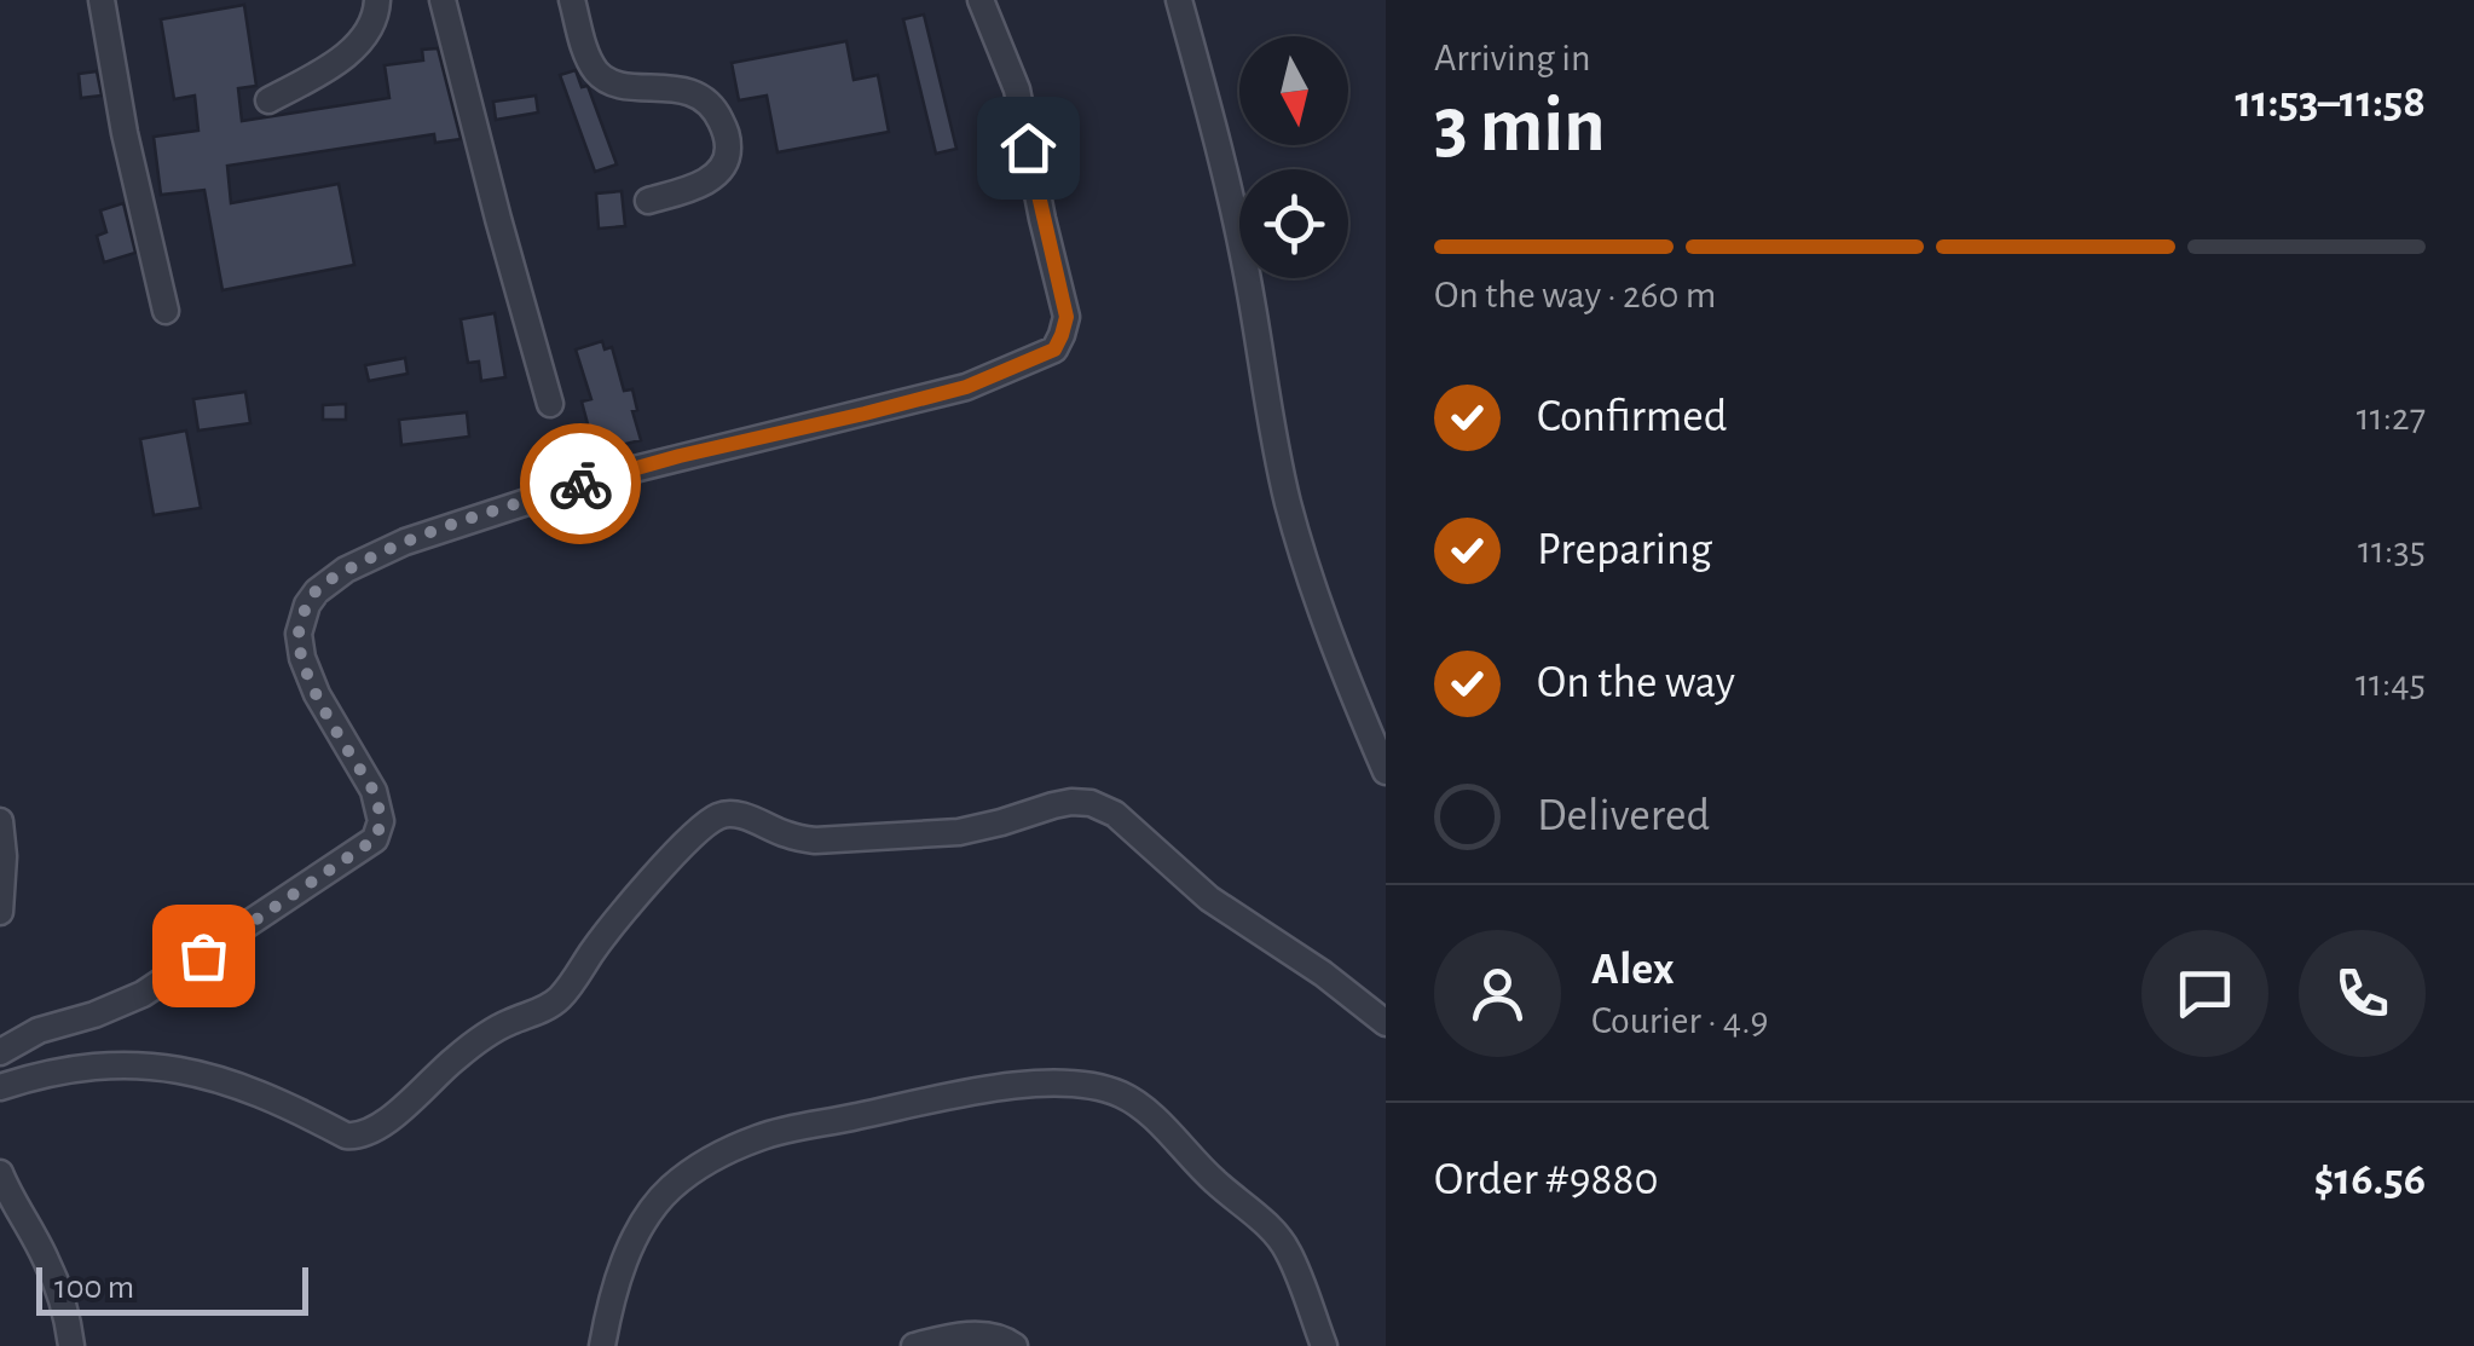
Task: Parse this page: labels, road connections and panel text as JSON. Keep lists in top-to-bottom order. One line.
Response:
{"scale_bar":"100 m","north":"bottom","page":{"heading":["3 min","Arriving in","11:53–11:58"],"panel":["Alex","Courier · 4.9","Order #9880","$16.56"],"bar":"On the way · 260 m","list":[["Confirmed","11:27"],["Preparing","11:35"],["On the way","11:45"],"Delivered"],"scale":"100 m"}}
